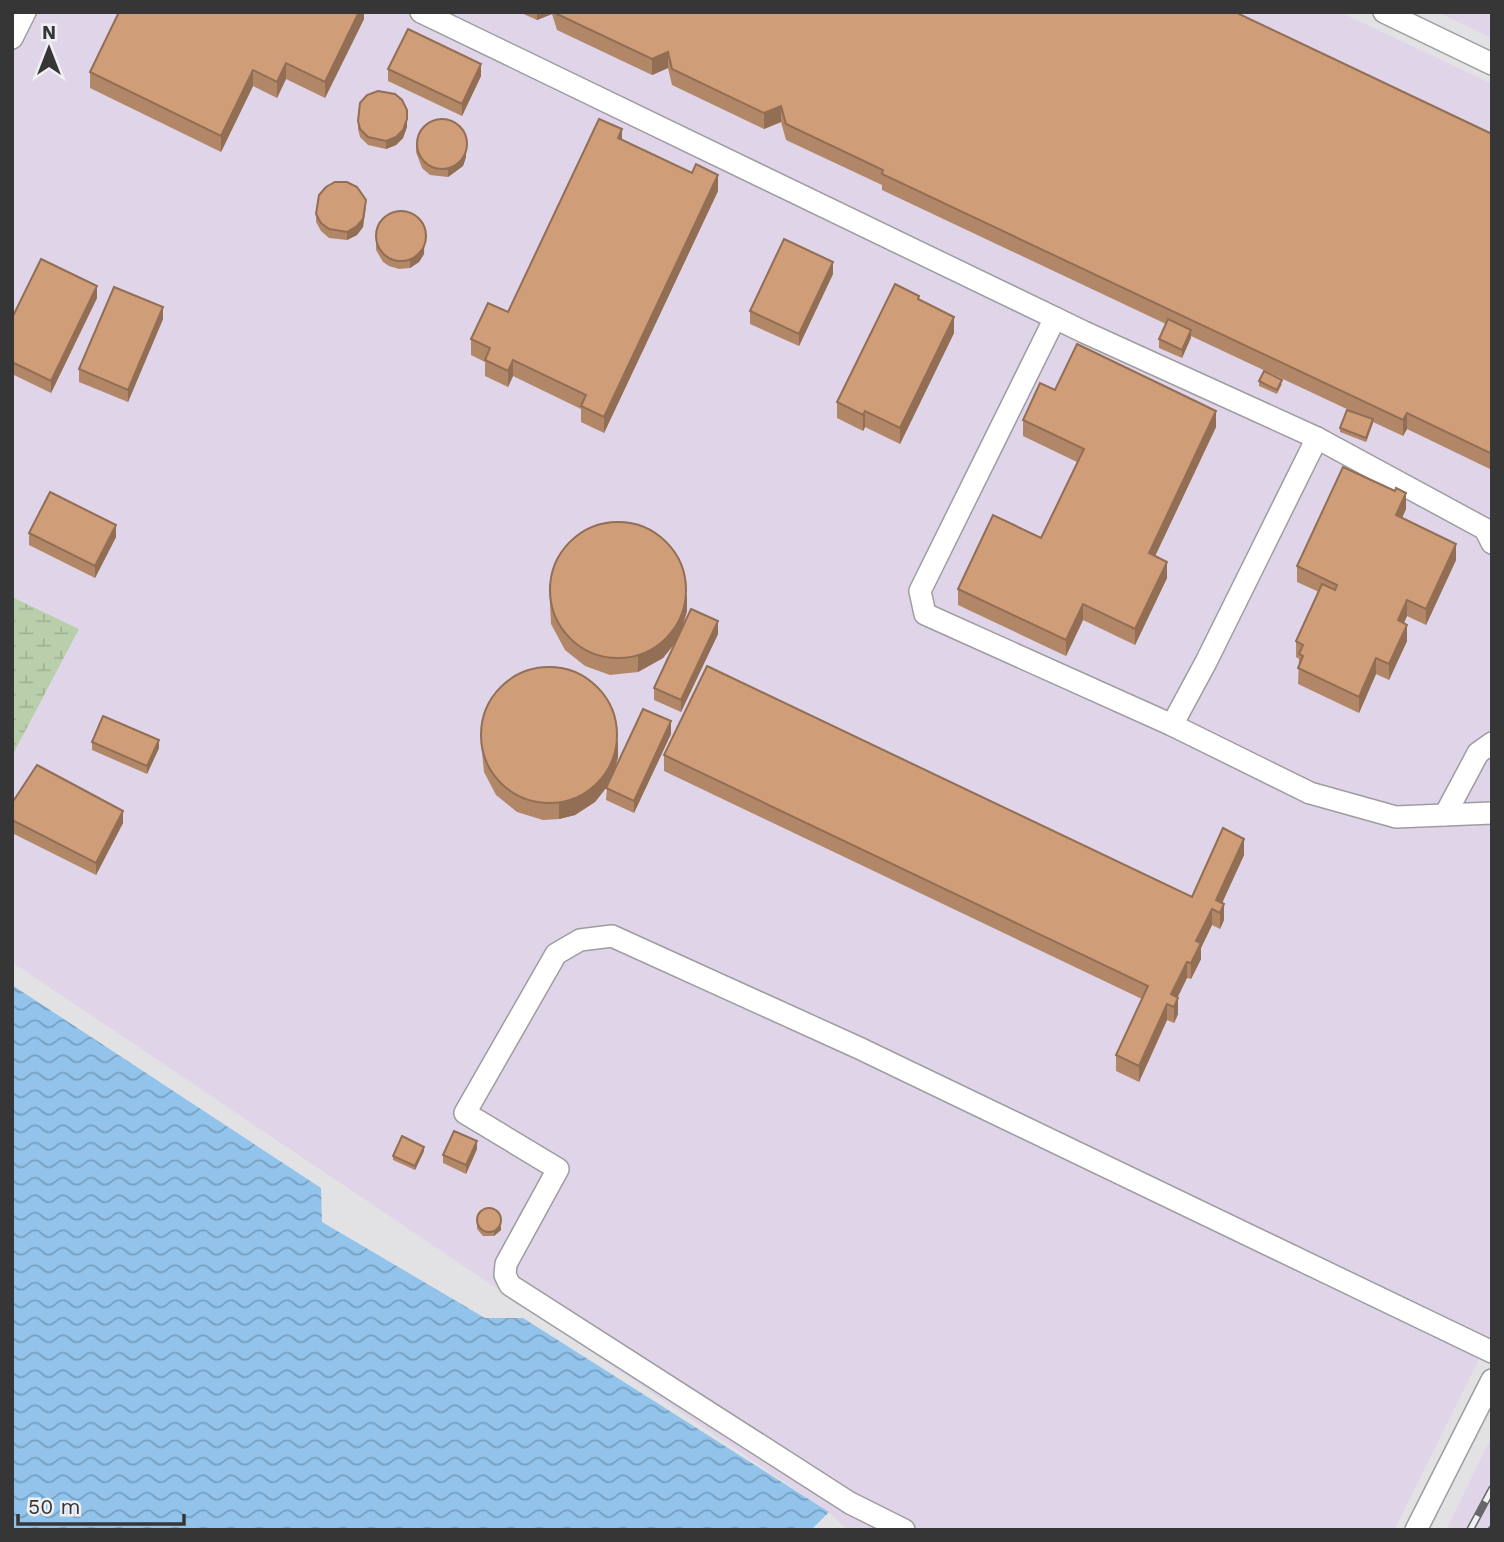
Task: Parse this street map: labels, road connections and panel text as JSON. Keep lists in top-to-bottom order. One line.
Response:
{"scale_bar":"50 m","north":"top"}
